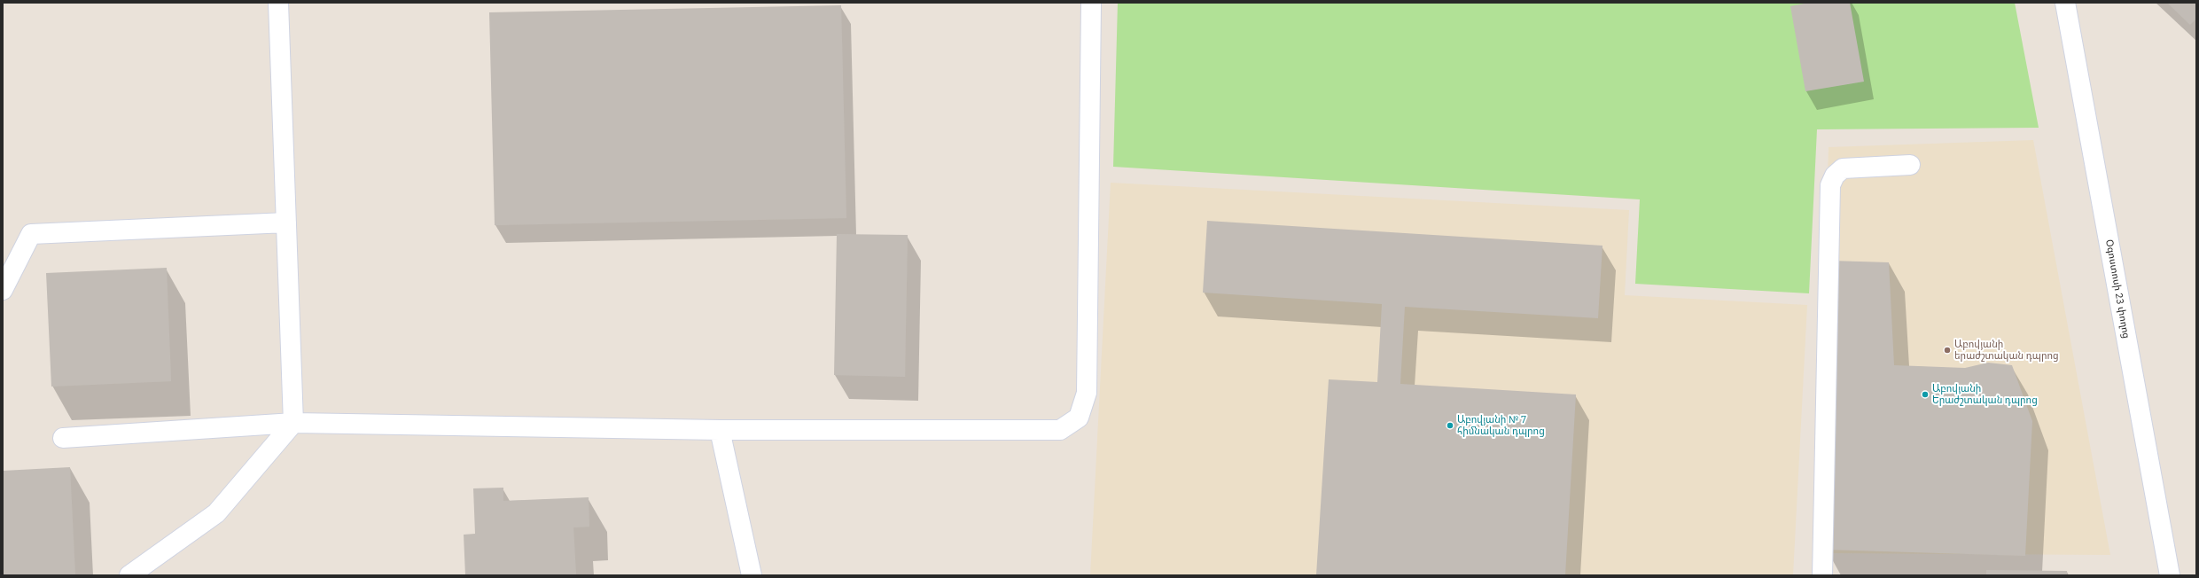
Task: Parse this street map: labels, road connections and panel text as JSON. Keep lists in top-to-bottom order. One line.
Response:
{"streets":{"street":["Օգոստոսի 23 փողոց"]},"places":["Աբովյանի երաժշտական դպրոց","Աբովյանի Երաժշտական դպրոց","Աբովյանի № 7 հիմնական դպրոց"]}
